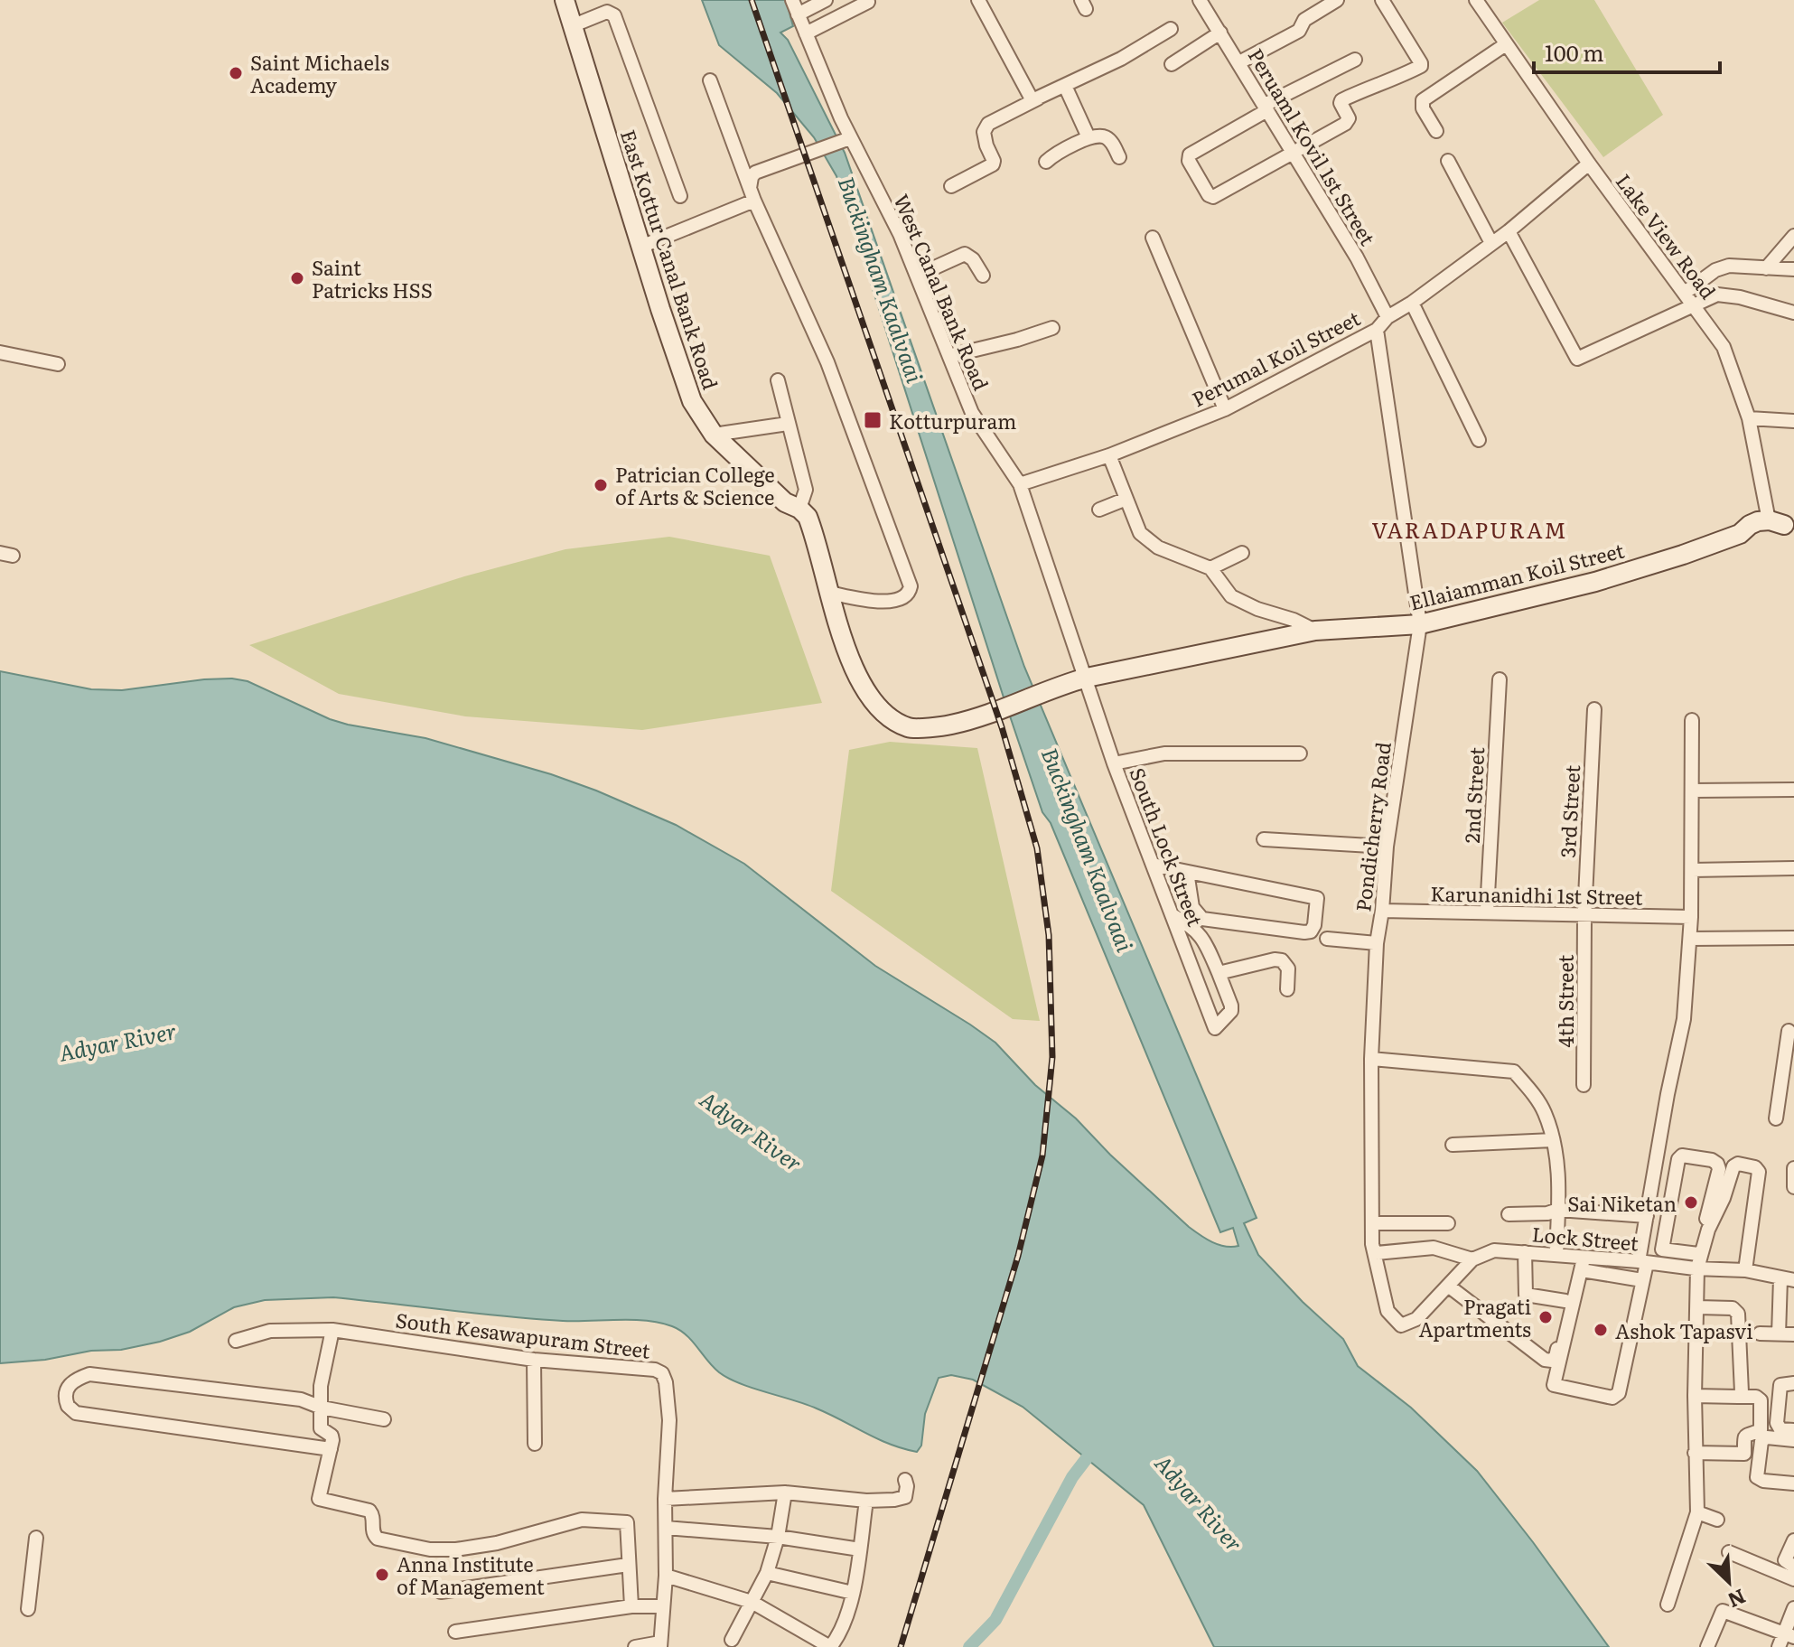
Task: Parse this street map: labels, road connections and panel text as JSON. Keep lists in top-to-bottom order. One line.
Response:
{"streets":{"street":["Peruaml Kovil 1st Street","Lake View Road","East Kottur Canal Bank Road","West Canal Bank Road","Perumal Koil Street","Ellaiamman Koil Street","2nd Street","3rd Street","Pondicherry Road","South Lock Street","Karunanidhi 1st Street","4th Street","Lock Street","South Kesawapuram Street"]},"crossings":[["Peruaml Kovil 1st Street","Perumal Koil Street"],["Lake View Road","Perumal Koil Street"],["Lake View Road","Ellaiamman Koil Street"],["East Kottur Canal Bank Road","Ellaiamman Koil Street"],["West Canal Bank Road","Perumal Koil Street"],["West Canal Bank Road","Ellaiamman Koil Street"],["West Canal Bank Road","South Lock Street"],["Perumal Koil Street","Pondicherry Road"],["Ellaiamman Koil Street","Pondicherry Road"],["Ellaiamman Koil Street","South Lock Street"],["2nd Street","Karunanidhi 1st Street"],["3rd Street","Karunanidhi 1st Street"],["3rd Street","4th Street"],["Pondicherry Road","Karunanidhi 1st Street"],["Karunanidhi 1st Street","4th Street"]],"districts":["VARADAPURAM"],"water":["Buckingham Kaalvaai","Adyar River"],"places":{"other":["Saint Michaels Academy","Saint Patricks HSS","Patrician College of Arts & Science","Sai Niketan","Pragati Apartments","Ashok Tapasvi","Anna Institute of Management"],"transit":["Kotturpuram"]},"scale_bar":"100 m","north":"bottom right"}
